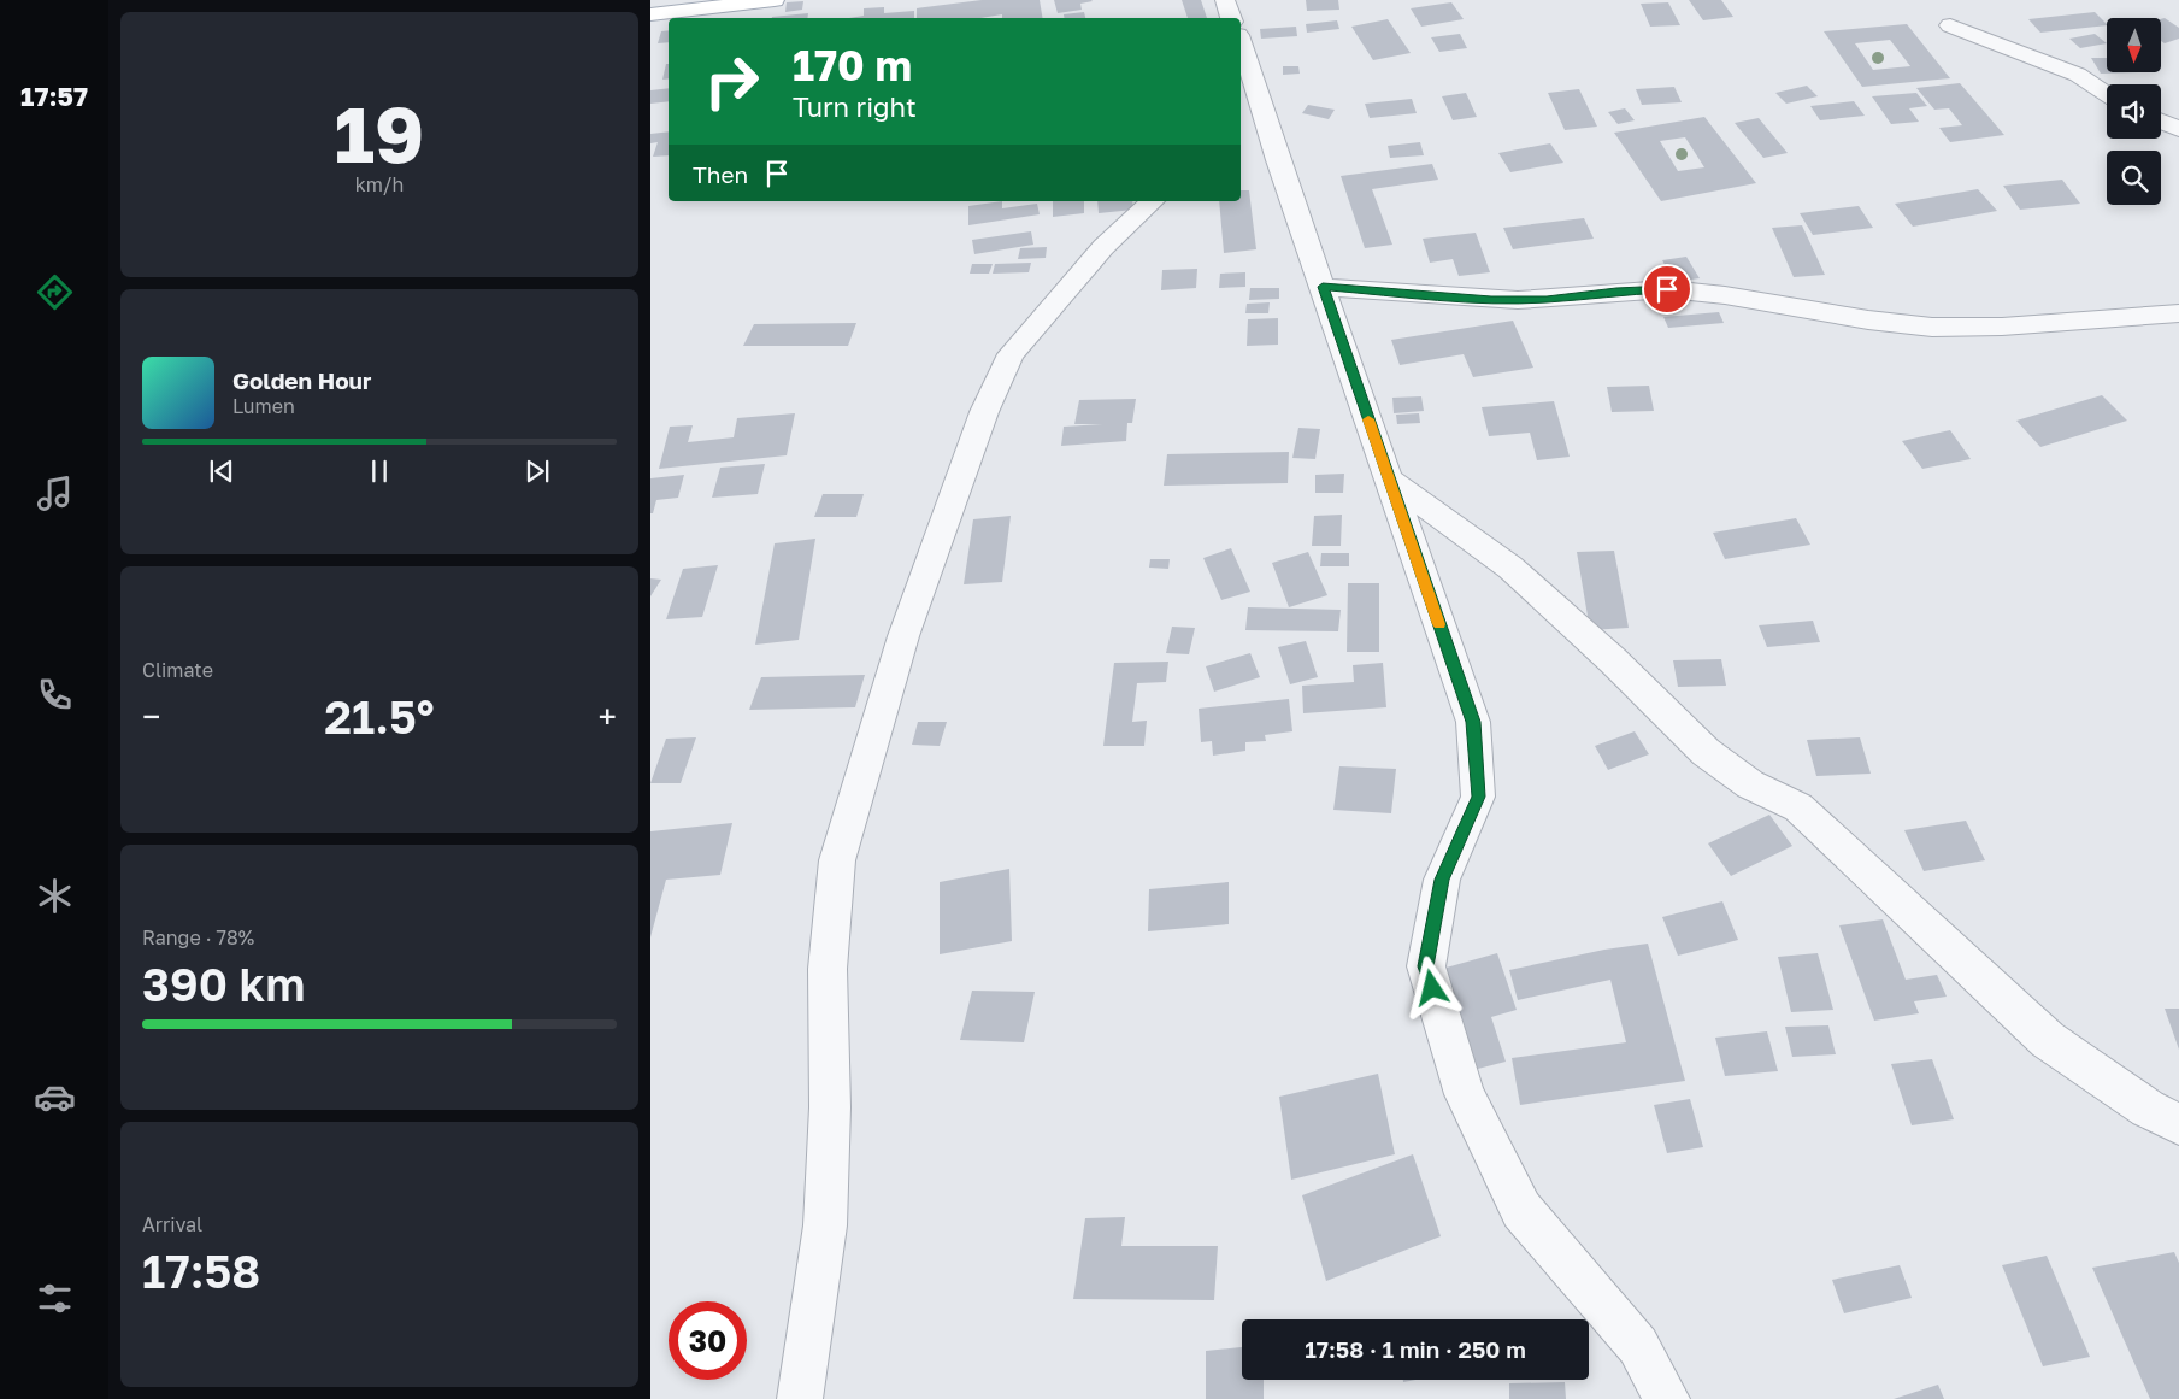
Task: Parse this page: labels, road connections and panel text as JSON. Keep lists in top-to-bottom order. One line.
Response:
{"north":"bottom","page":{"tabs":"17:57","tile":[["19","km/h"],"Climate",["Range · 78%","390 km"],["Arrival","17:58"]],"turn":["170 m","Turn right"],"then":"Then","song":["Golden Hour","Lumen"],"heat":["−","21.5°","+"],"limit":"30","trip":"17:58 · 1 min · 250 m"}}
